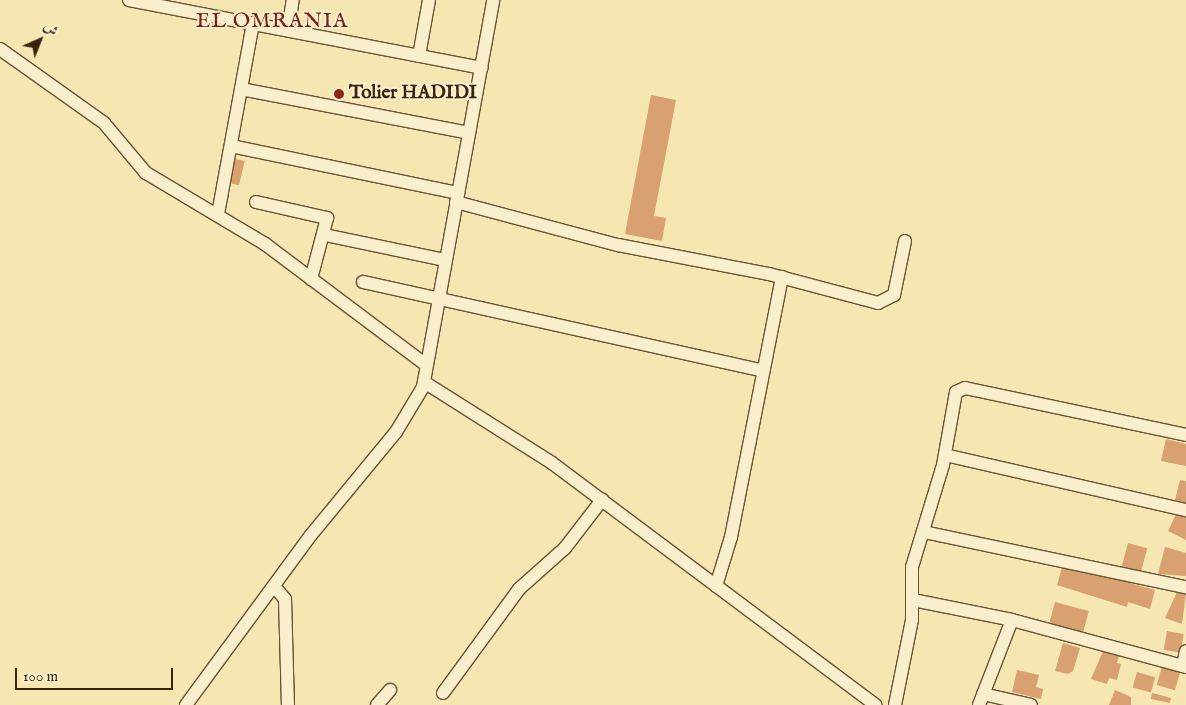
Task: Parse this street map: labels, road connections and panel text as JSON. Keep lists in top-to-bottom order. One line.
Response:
{"districts":["EL OMRANIA"],"places":["Tolier HADIDI"],"scale_bar":"100 m","north":"top right"}
